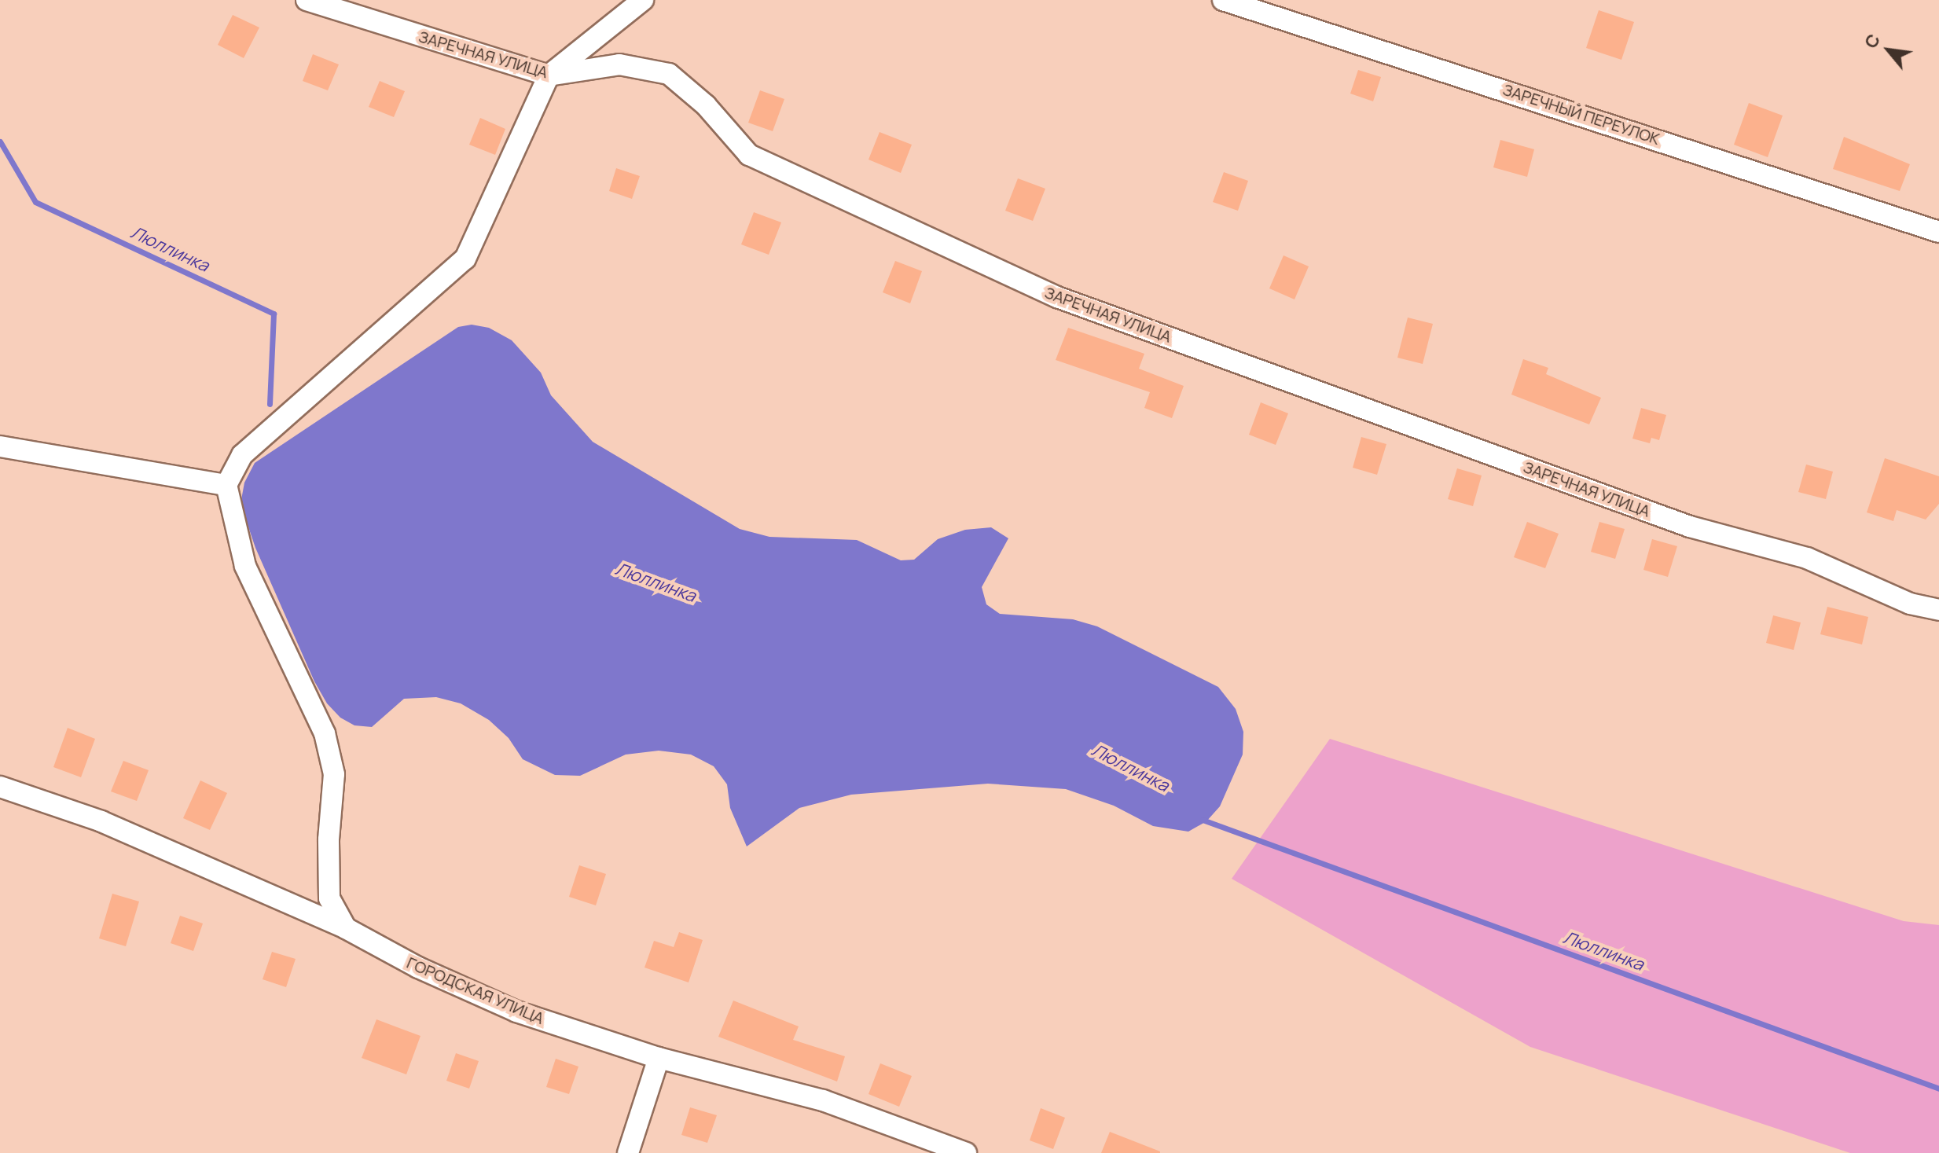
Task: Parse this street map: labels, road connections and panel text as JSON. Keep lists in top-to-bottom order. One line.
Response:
{"streets":{"street":["ЗАРЕЧНАЯ УЛИЦА","ЗАРЕЧНЫЙ ПЕРЕУЛОК","ГОРОДСКАЯ УЛИЦА"]},"water":["Люллинка"],"north":"top left"}
